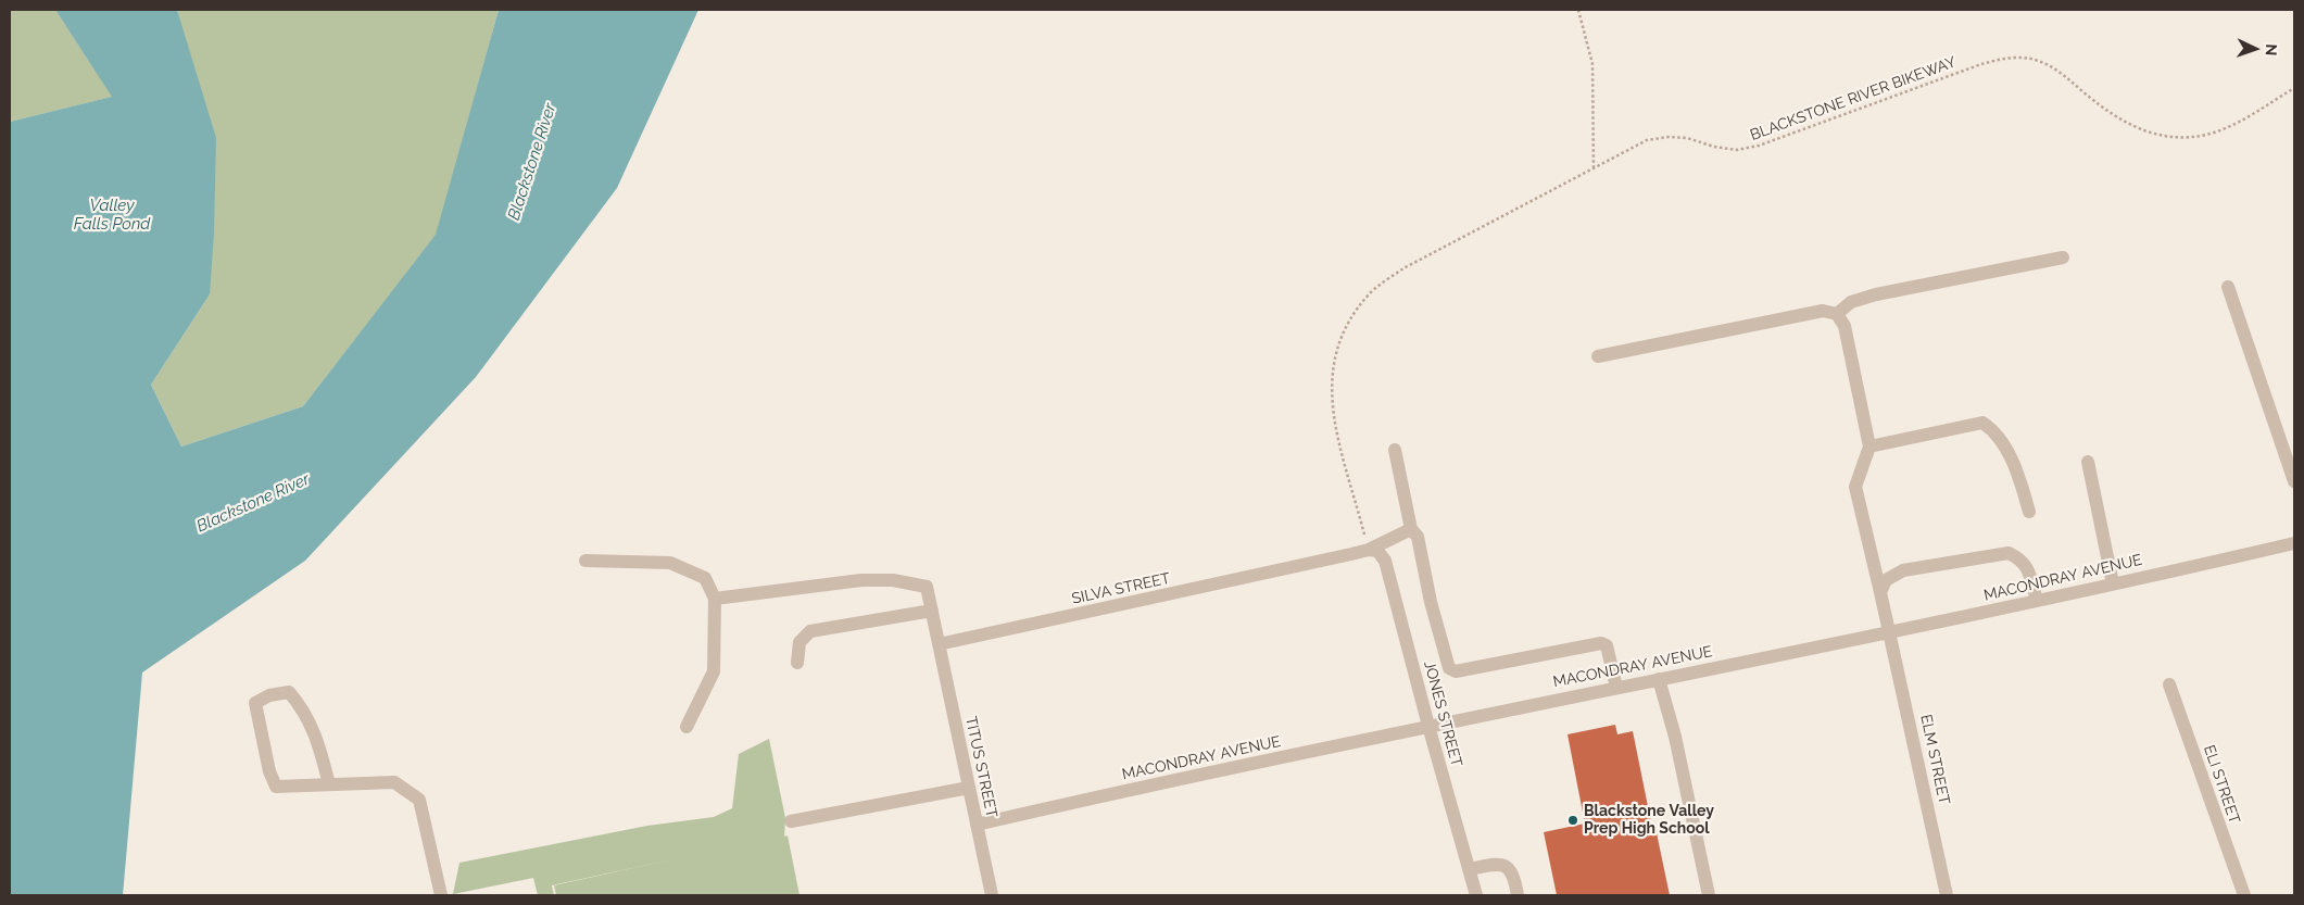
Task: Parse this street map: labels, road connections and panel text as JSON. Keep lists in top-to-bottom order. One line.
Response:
{"streets":{"street":["MACONDRAY AVENUE","SILVA STREET","JONES STREET","ELM STREET","TITUS STREET","ELI STREET"],"path":["BLACKSTONE RIVER BIKEWAY"]},"crossings":[["BLACKSTONE RIVER BIKEWAY","SILVA STREET"],["BLACKSTONE RIVER BIKEWAY","JONES STREET"],["MACONDRAY AVENUE","JONES STREET"],["MACONDRAY AVENUE","ELM STREET"],["MACONDRAY AVENUE","TITUS STREET"],["SILVA STREET","JONES STREET"],["SILVA STREET","TITUS STREET"]],"water":["Blackstone River","Valley Falls Pond"],"places":["Blackstone Valley Prep High School"],"north":"right"}
